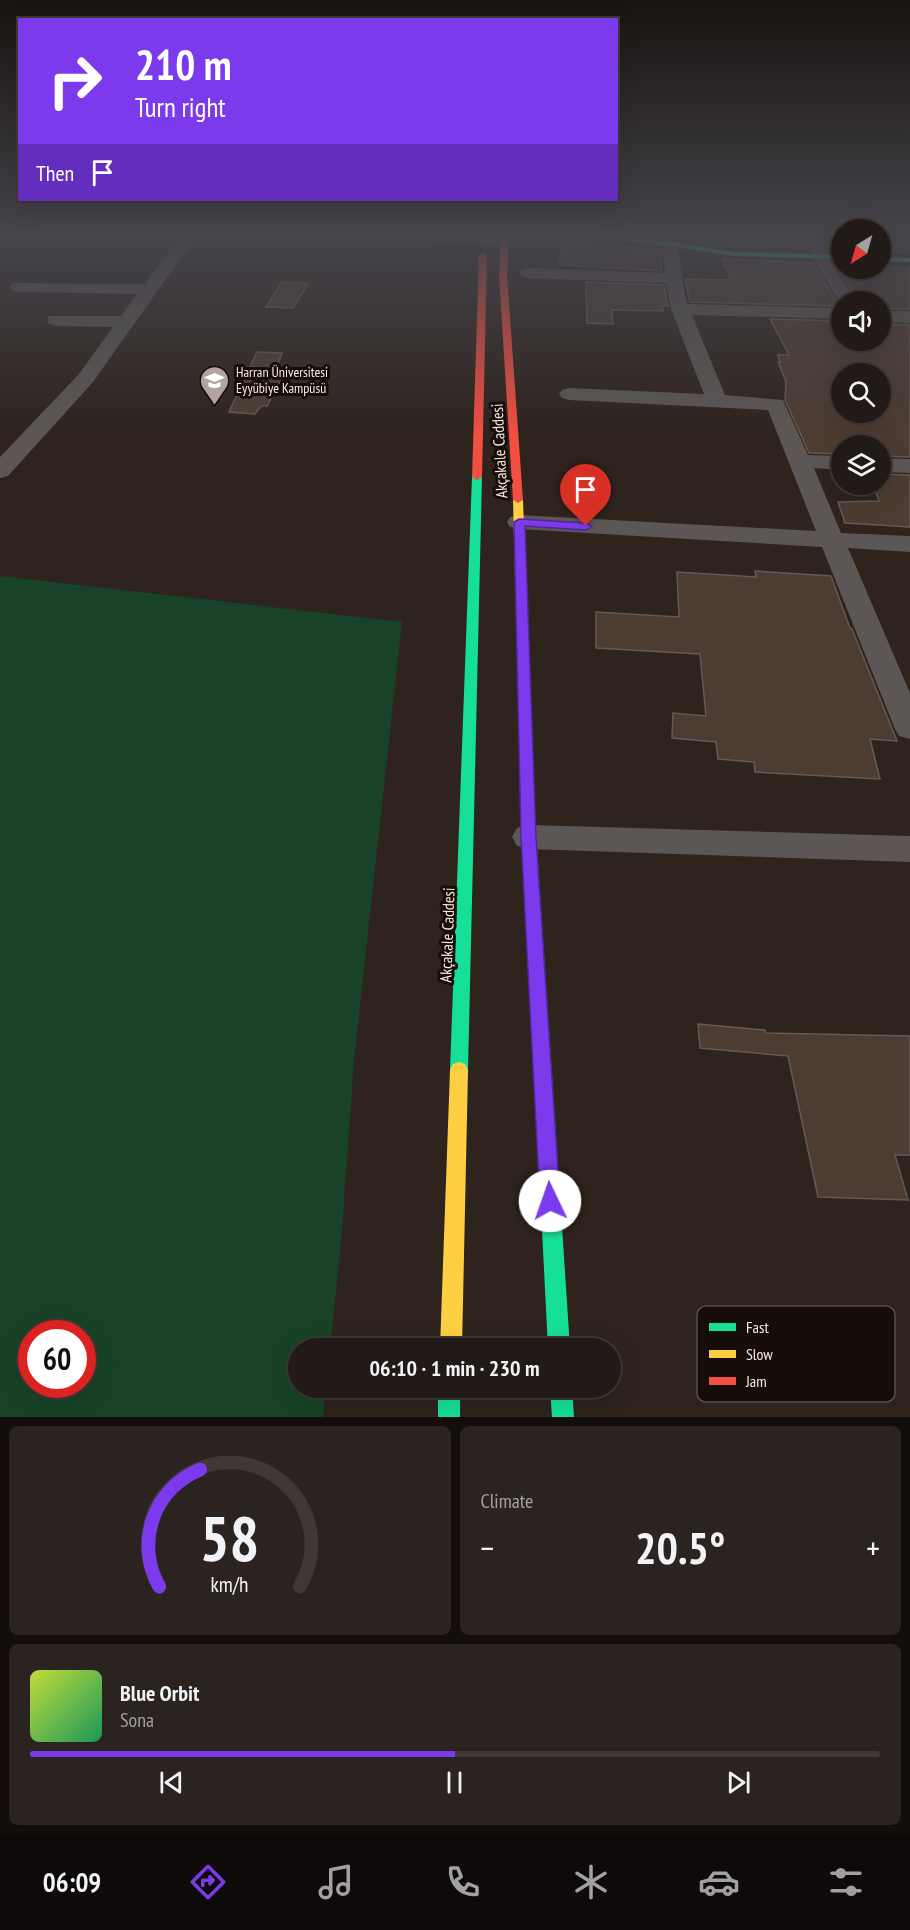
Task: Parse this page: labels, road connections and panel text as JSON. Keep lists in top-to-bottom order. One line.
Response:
{"streets":{"main road":["Akçakale Caddesi"]},"places":{"school or university":["Harran Üniversitesi Eyyübiye Kampüsü"]},"legend":["Fast","Slow","Jam"],"north":"bottom left","page":{"turn":["210 m","Turn right"],"then":"Then","limit":"60","trip":"06:10 · 1 min · 230 m","tile":"Climate","heat":["−","20.5°","+"],"song":["Blue Orbit","Sona"],"tabs":"06:09","gauge":["58","km/h"]}}
